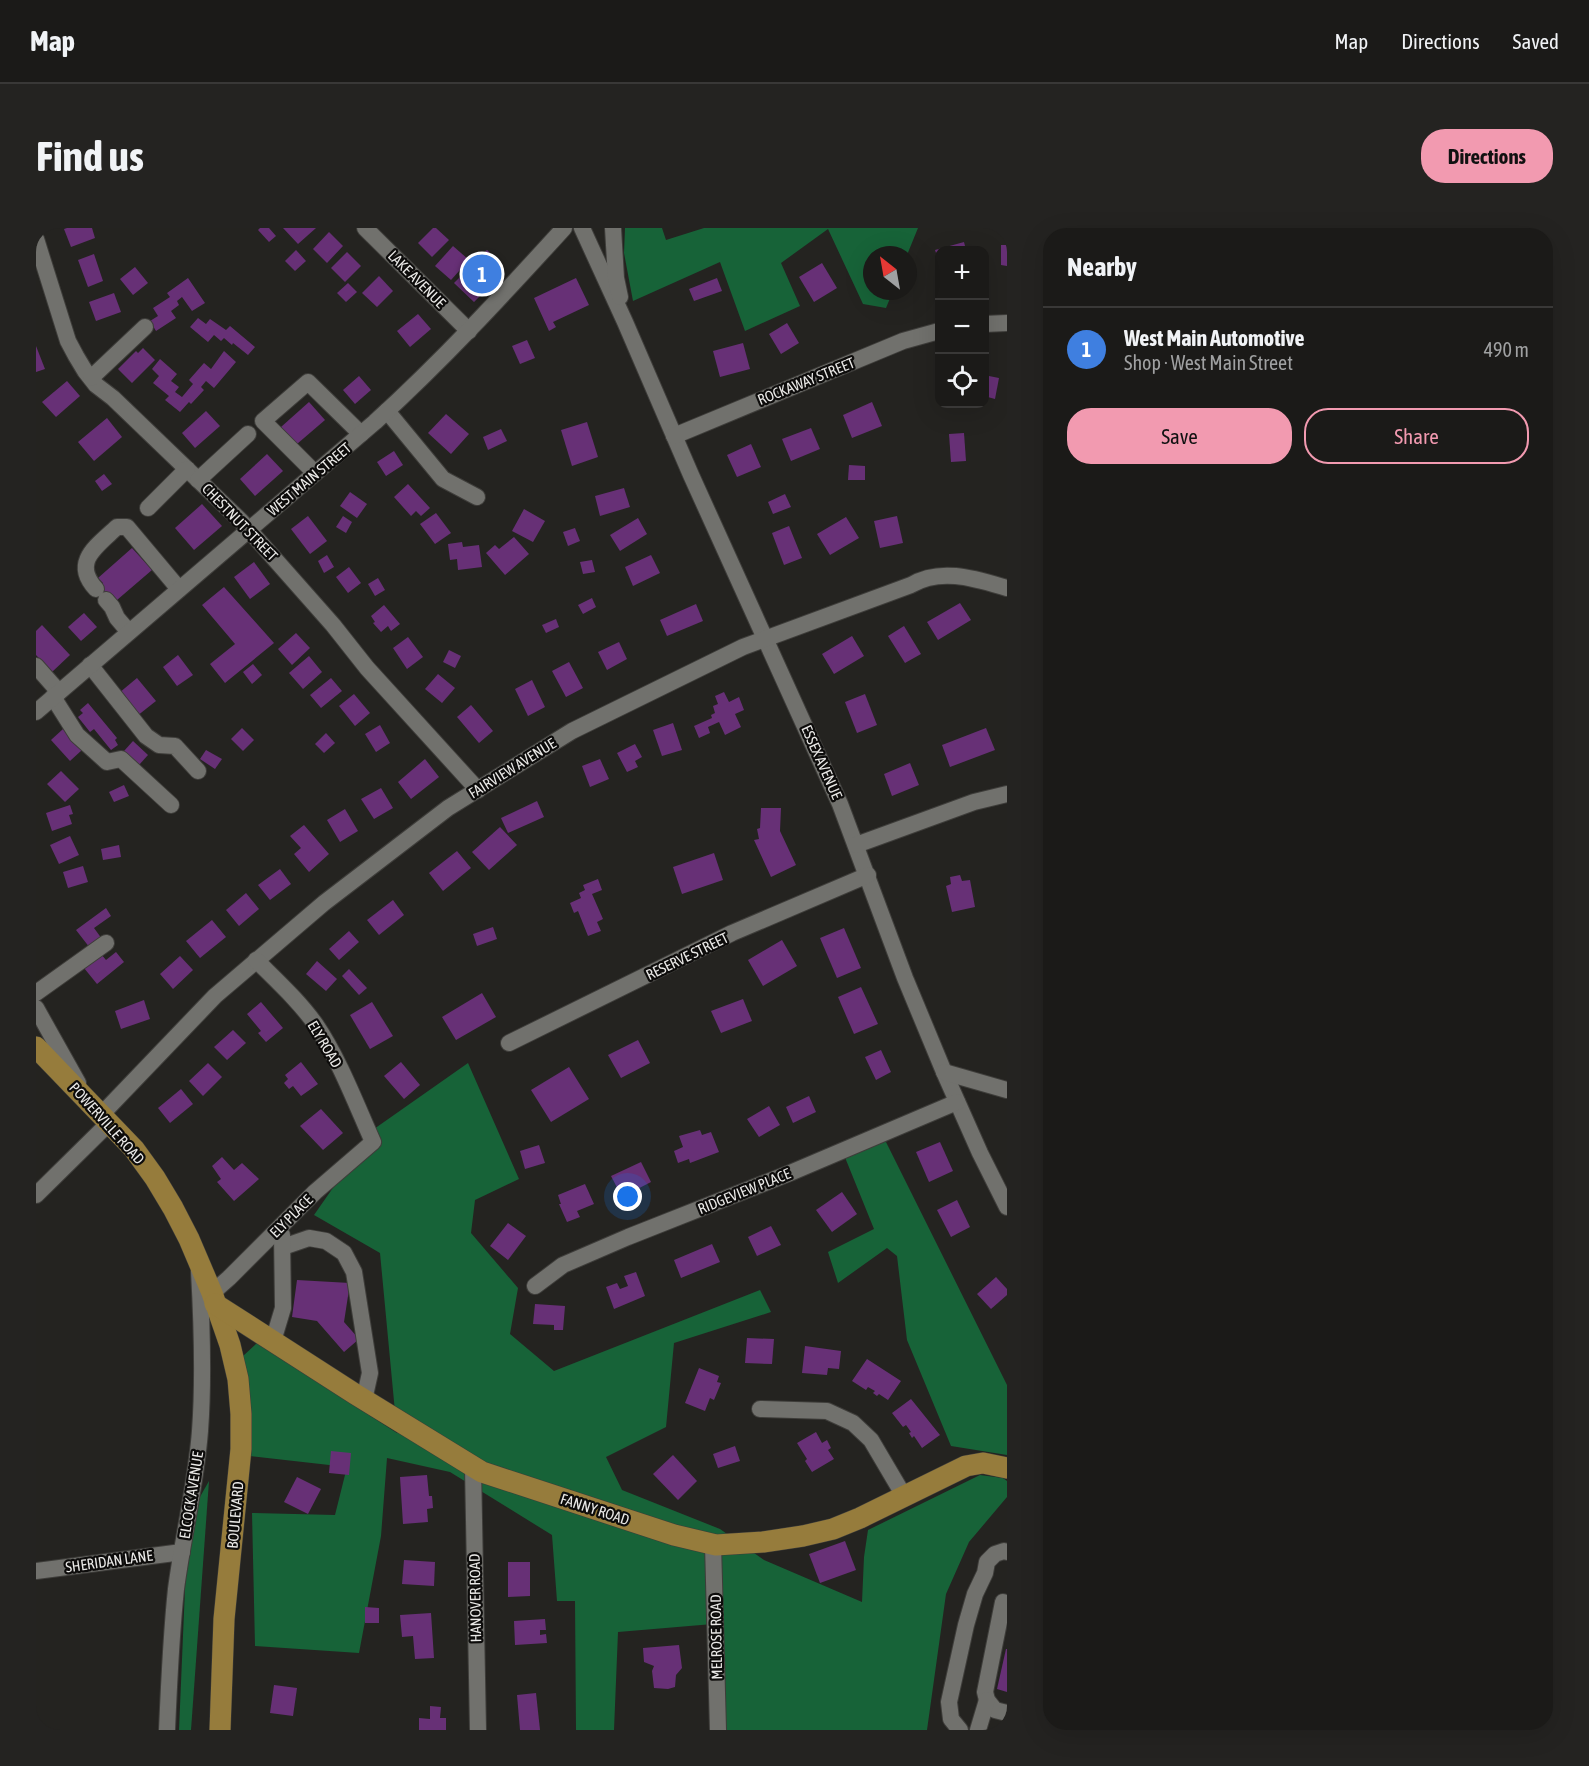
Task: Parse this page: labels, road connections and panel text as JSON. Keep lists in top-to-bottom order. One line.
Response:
{"streets":{"main road":["POWERVILLE ROAD","FANNY ROAD","BOULEVARD"],"street":["LAKE AVENUE","ROCKAWAY STREET","WEST MAIN STREET","CHESTNUT STREET","ESSEX AVENUE","FAIRVIEW AVENUE","RESERVE STREET","ELY ROAD","RIDGEVIEW PLACE","ELY PLACE","ELCOCK AVENUE","SHERIDAN LANE","HANOVER ROAD","MELROSE ROAD"]},"crossings":[["LAKE AVENUE","WEST MAIN STREET"],["ROCKAWAY STREET","ESSEX AVENUE"],["WEST MAIN STREET","CHESTNUT STREET"],["CHESTNUT STREET","FAIRVIEW AVENUE"],["ESSEX AVENUE","FAIRVIEW AVENUE"],["ESSEX AVENUE","RESERVE STREET"],["ESSEX AVENUE","RIDGEVIEW PLACE"],["FAIRVIEW AVENUE","ELY ROAD"],["FAIRVIEW AVENUE","POWERVILLE ROAD"],["ELY ROAD","ELY PLACE"],["POWERVILLE ROAD","ELY PLACE"],["POWERVILLE ROAD","ELCOCK AVENUE"],["POWERVILLE ROAD","FANNY ROAD"],["POWERVILLE ROAD","BOULEVARD"],["ELY PLACE","FANNY ROAD"],["ELY PLACE","BOULEVARD"],["ELCOCK AVENUE","SHERIDAN LANE"],["FANNY ROAD","BOULEVARD"],["FANNY ROAD","HANOVER ROAD"],["FANNY ROAD","MELROSE ROAD"]],"north":"top left","page":{"header":"Map","nav":["Map","Directions","Saved"],"buttons":["Directions",["Save","Share"]],"title":"Find us","heading":"Nearby","map_buttons":["+","−"],"pins":"1","list":[{"mark":"1","name":"West Main Automotive","note":"Shop · West Main Street","value":"490 m"}]}}
